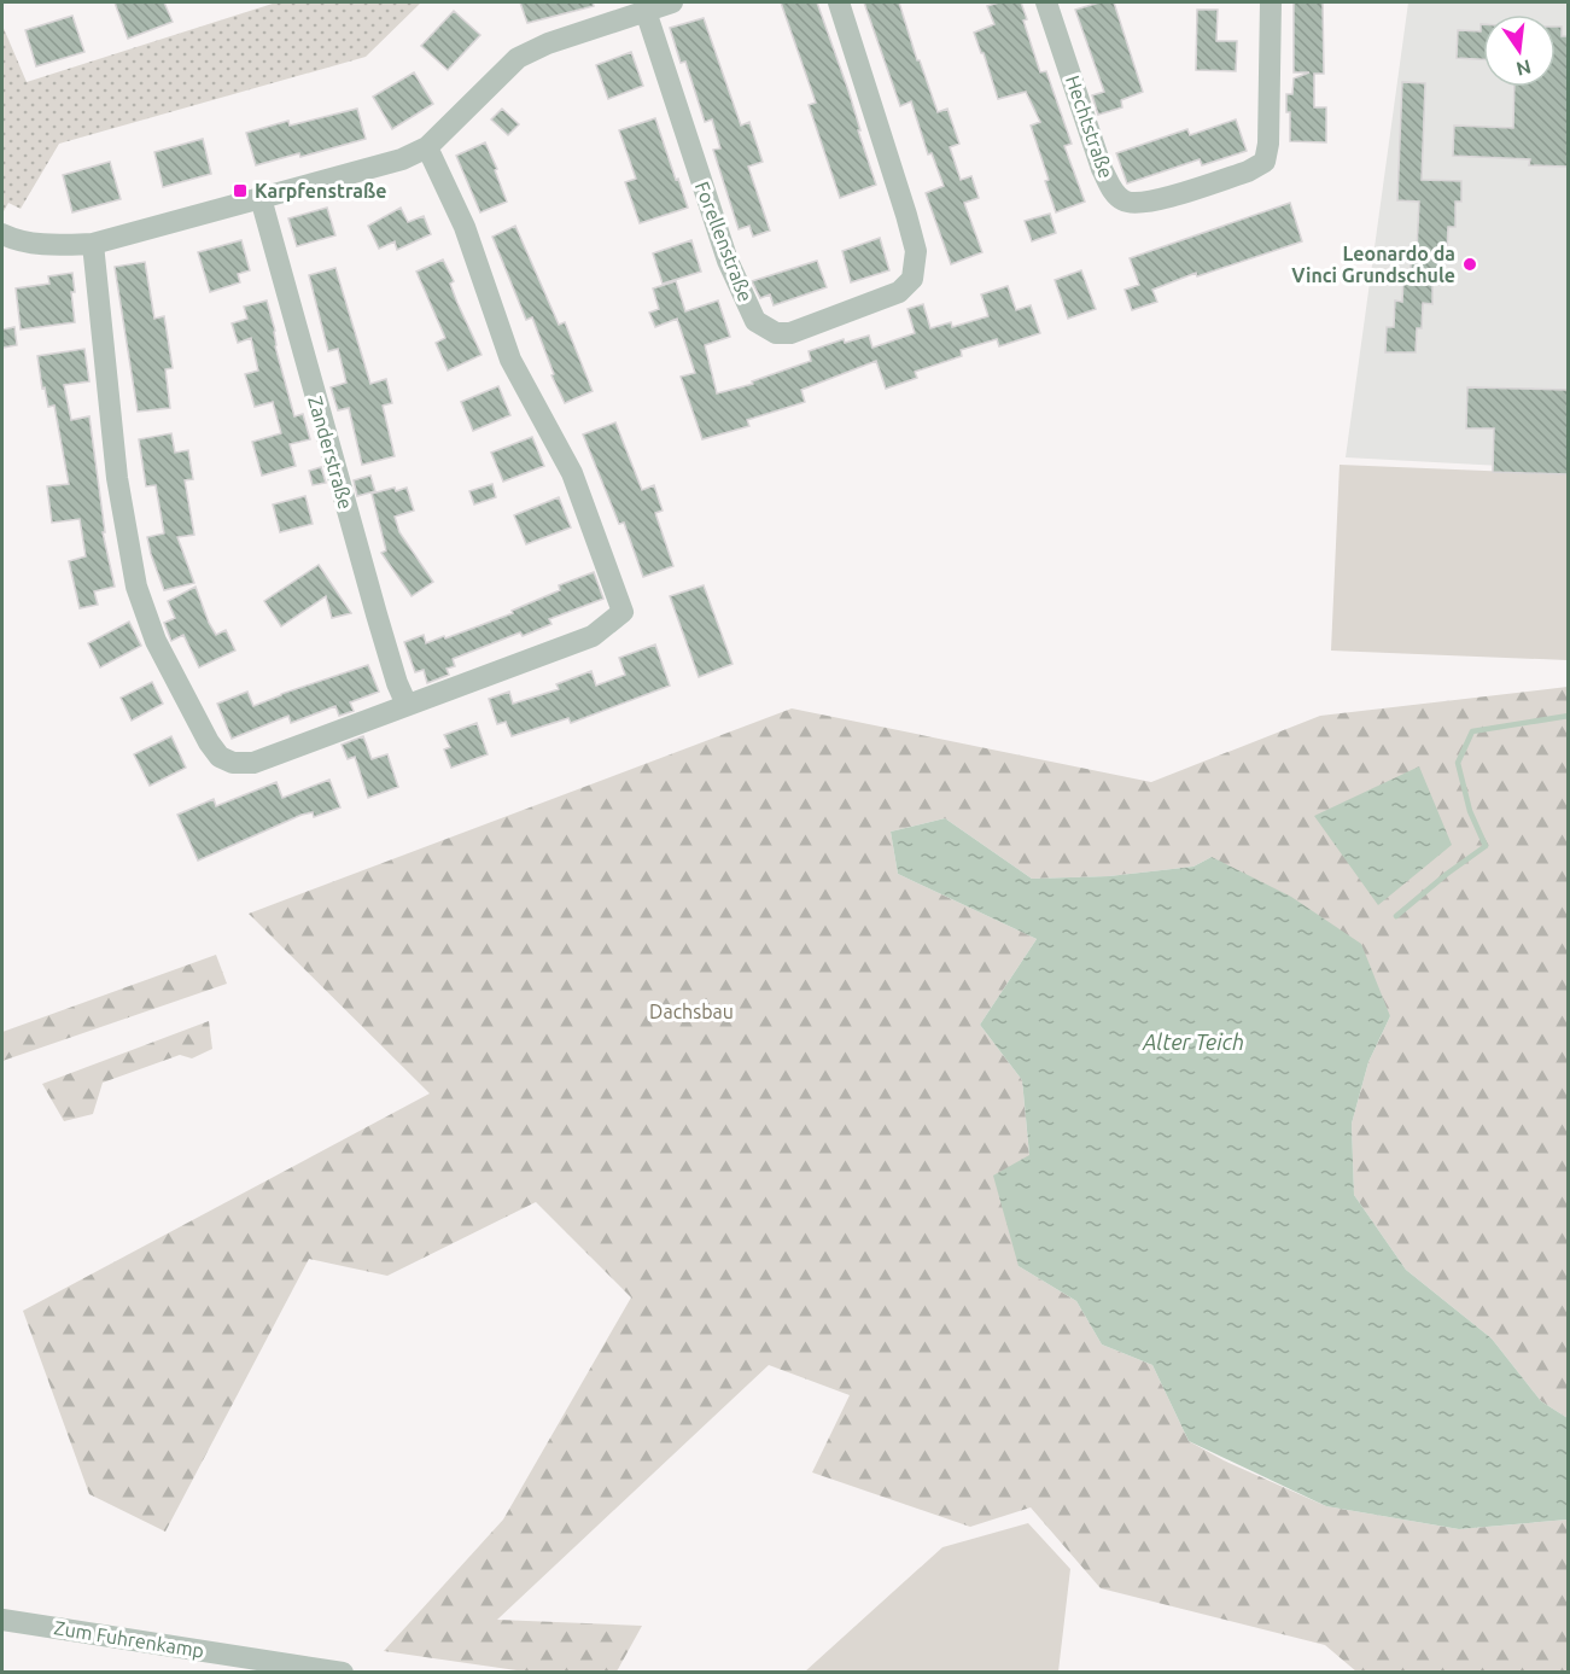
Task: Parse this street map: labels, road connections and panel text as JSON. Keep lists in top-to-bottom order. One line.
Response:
{"streets":{"street":["Hechtstraße","Forellenstraße","Zanderstraße","Zum Fuhrenkamp"]},"water":["Alter Teich"],"parks":["Dachsbau"],"places":{"transit":["Karpfenstraße"],"other":["Leonardo da Vinci Grundschule"]},"north":"bottom"}
